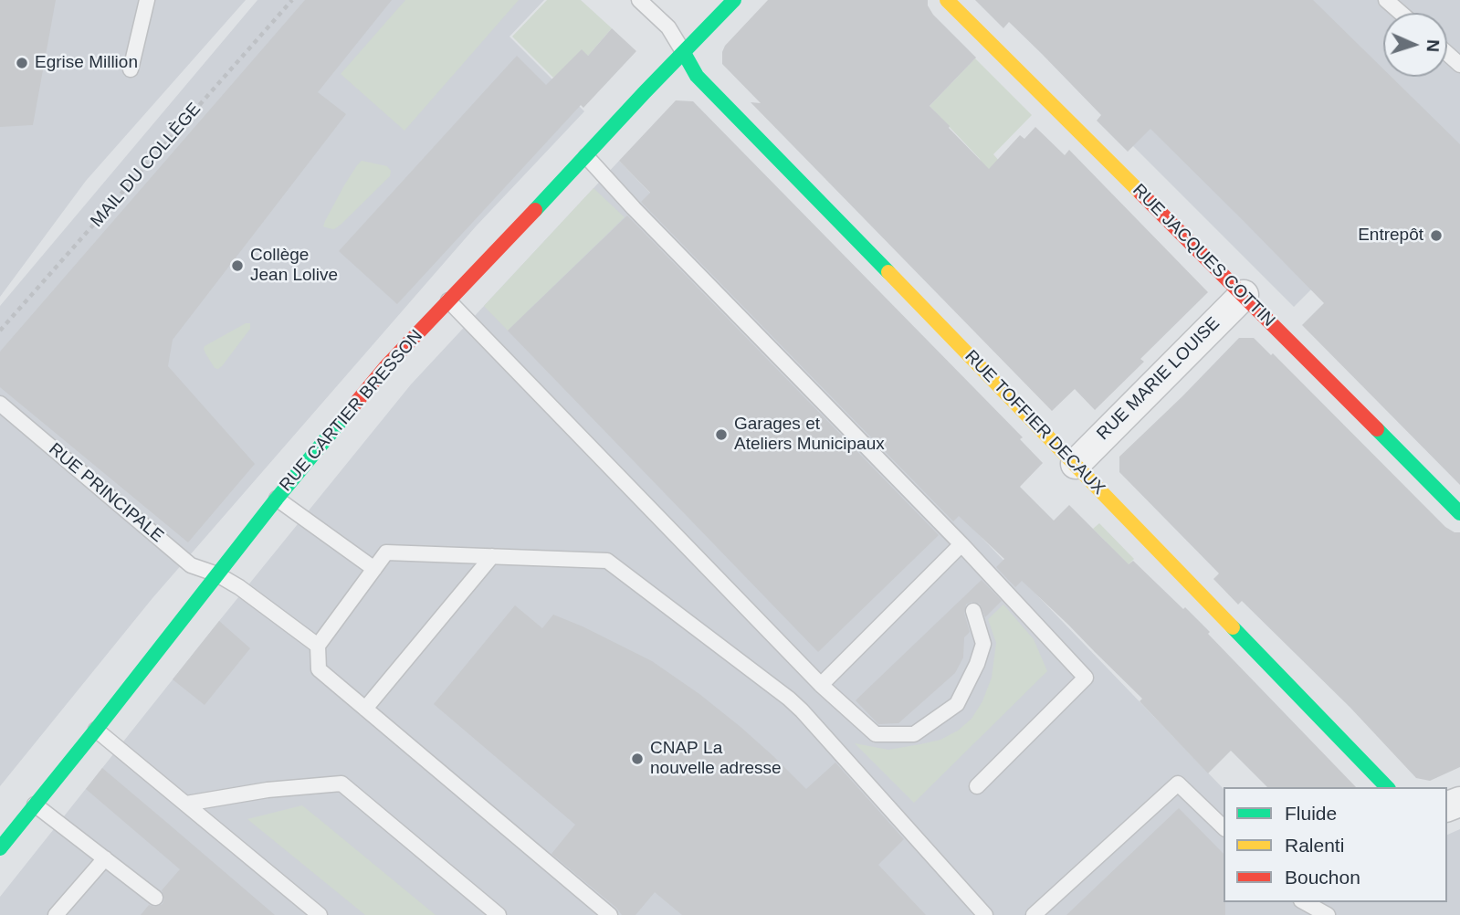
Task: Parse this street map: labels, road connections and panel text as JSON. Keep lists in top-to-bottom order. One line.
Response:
{"streets":{"street":["RUE JACQUES COTTIN","RUE MARIE LOUISE","RUE CARTIER BRESSON","RUE TOFFIER DECAUX"],"lane":["RUE PRINCIPALE"],"path":["MAIL DU COLLÈGE"]},"crossings":[["RUE JACQUES COTTIN","RUE MARIE LOUISE"],["RUE MARIE LOUISE","RUE TOFFIER DECAUX"],["RUE CARTIER BRESSON","RUE TOFFIER DECAUX"],["RUE CARTIER BRESSON","RUE PRINCIPALE"]],"places":["Egrise Million","Entrepôt","Collège Jean Lolive","Garages et Ateliers Municipaux","CNAP La nouvelle adresse"],"legend":["Fluide","Ralenti","Bouchon"],"north":"right"}
